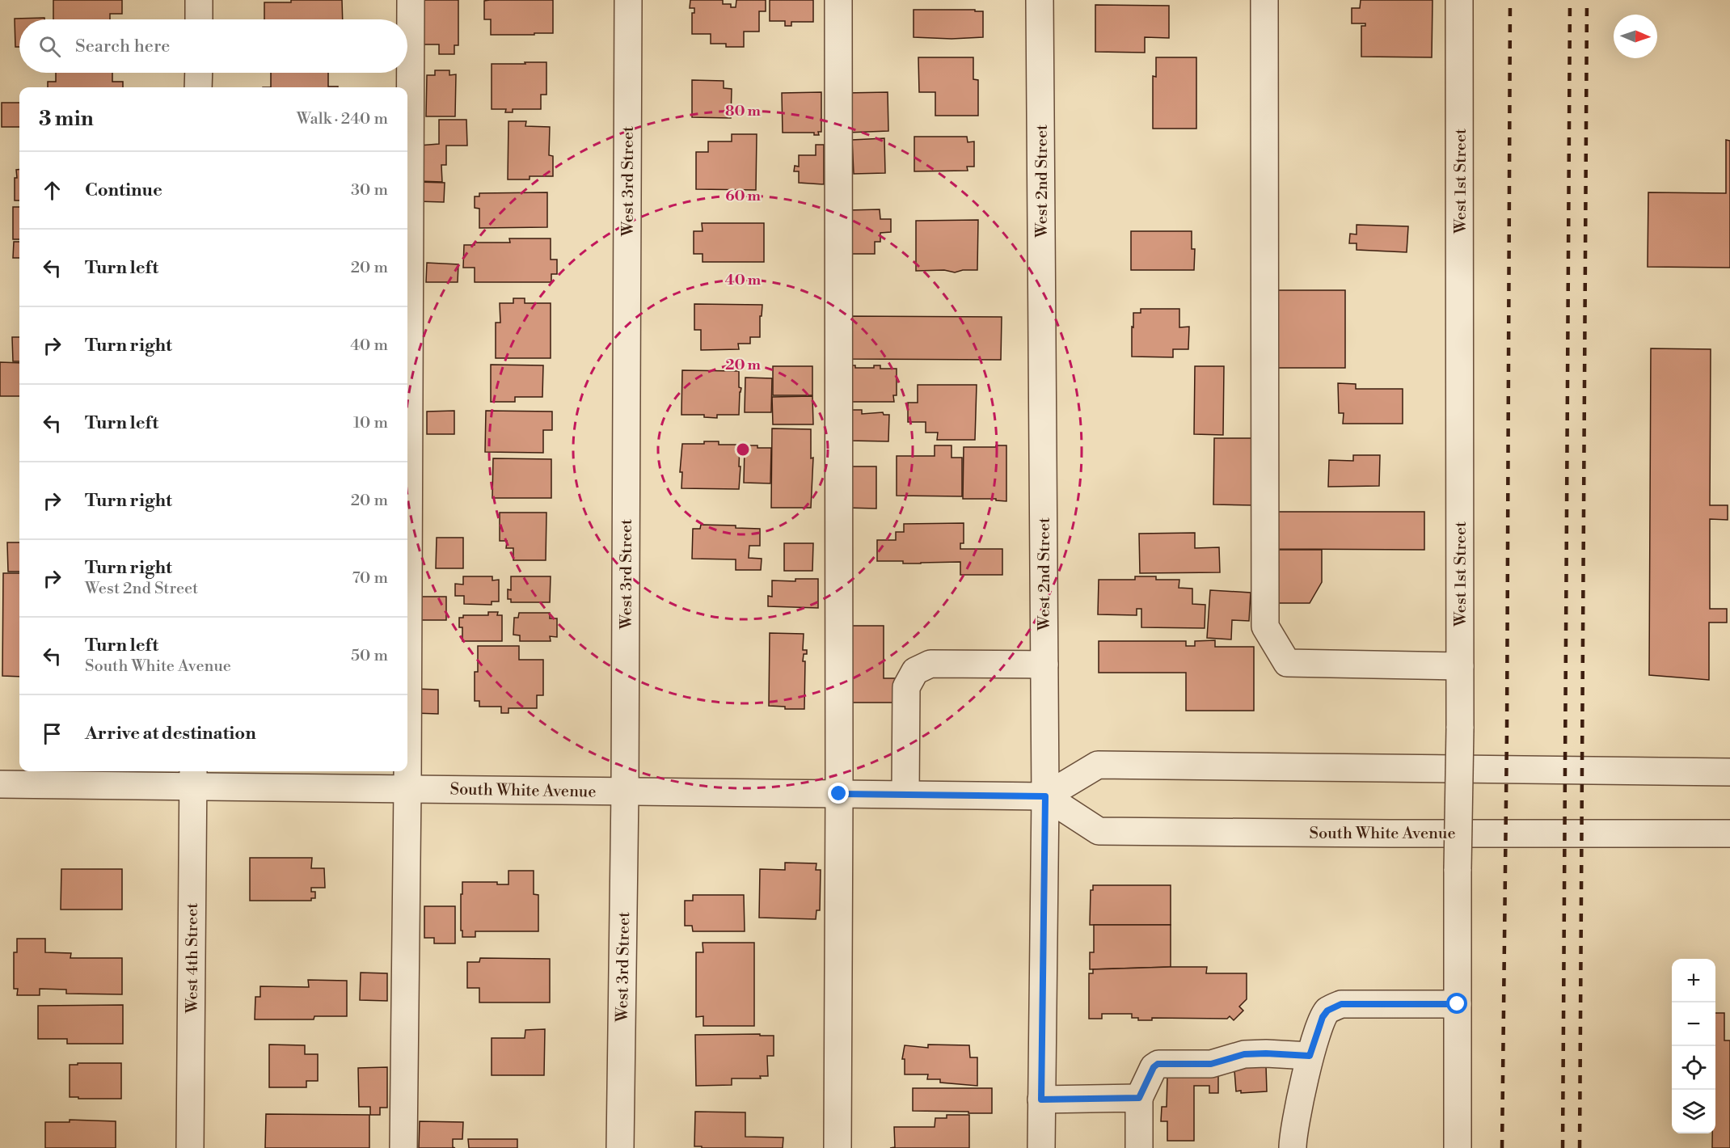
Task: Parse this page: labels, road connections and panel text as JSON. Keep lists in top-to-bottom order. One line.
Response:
{"streets":{"street":["West 3rd Street","West 2nd Street","West 1st Street","South White Avenue","West 4th Street"]},"crossings":[["West 3rd Street","South White Avenue"],["West 2nd Street","South White Avenue"],["South White Avenue","West 4th Street"]],"north":"right","page":{"search":"Search here","heading":["3 min","Walk · 240 m"],"list":[["Continue","30 m"],["Turn left","20 m"],["Turn right","40 m"],["Turn left","10 m"],["Turn right","20 m"],["Turn right","West 2nd Street","70 m"],["Turn left","South White Avenue","50 m"],"Arrive at destination"],"map_buttons":["+","−"]},"rings":["80 m","60 m","40 m","20 m"]}
